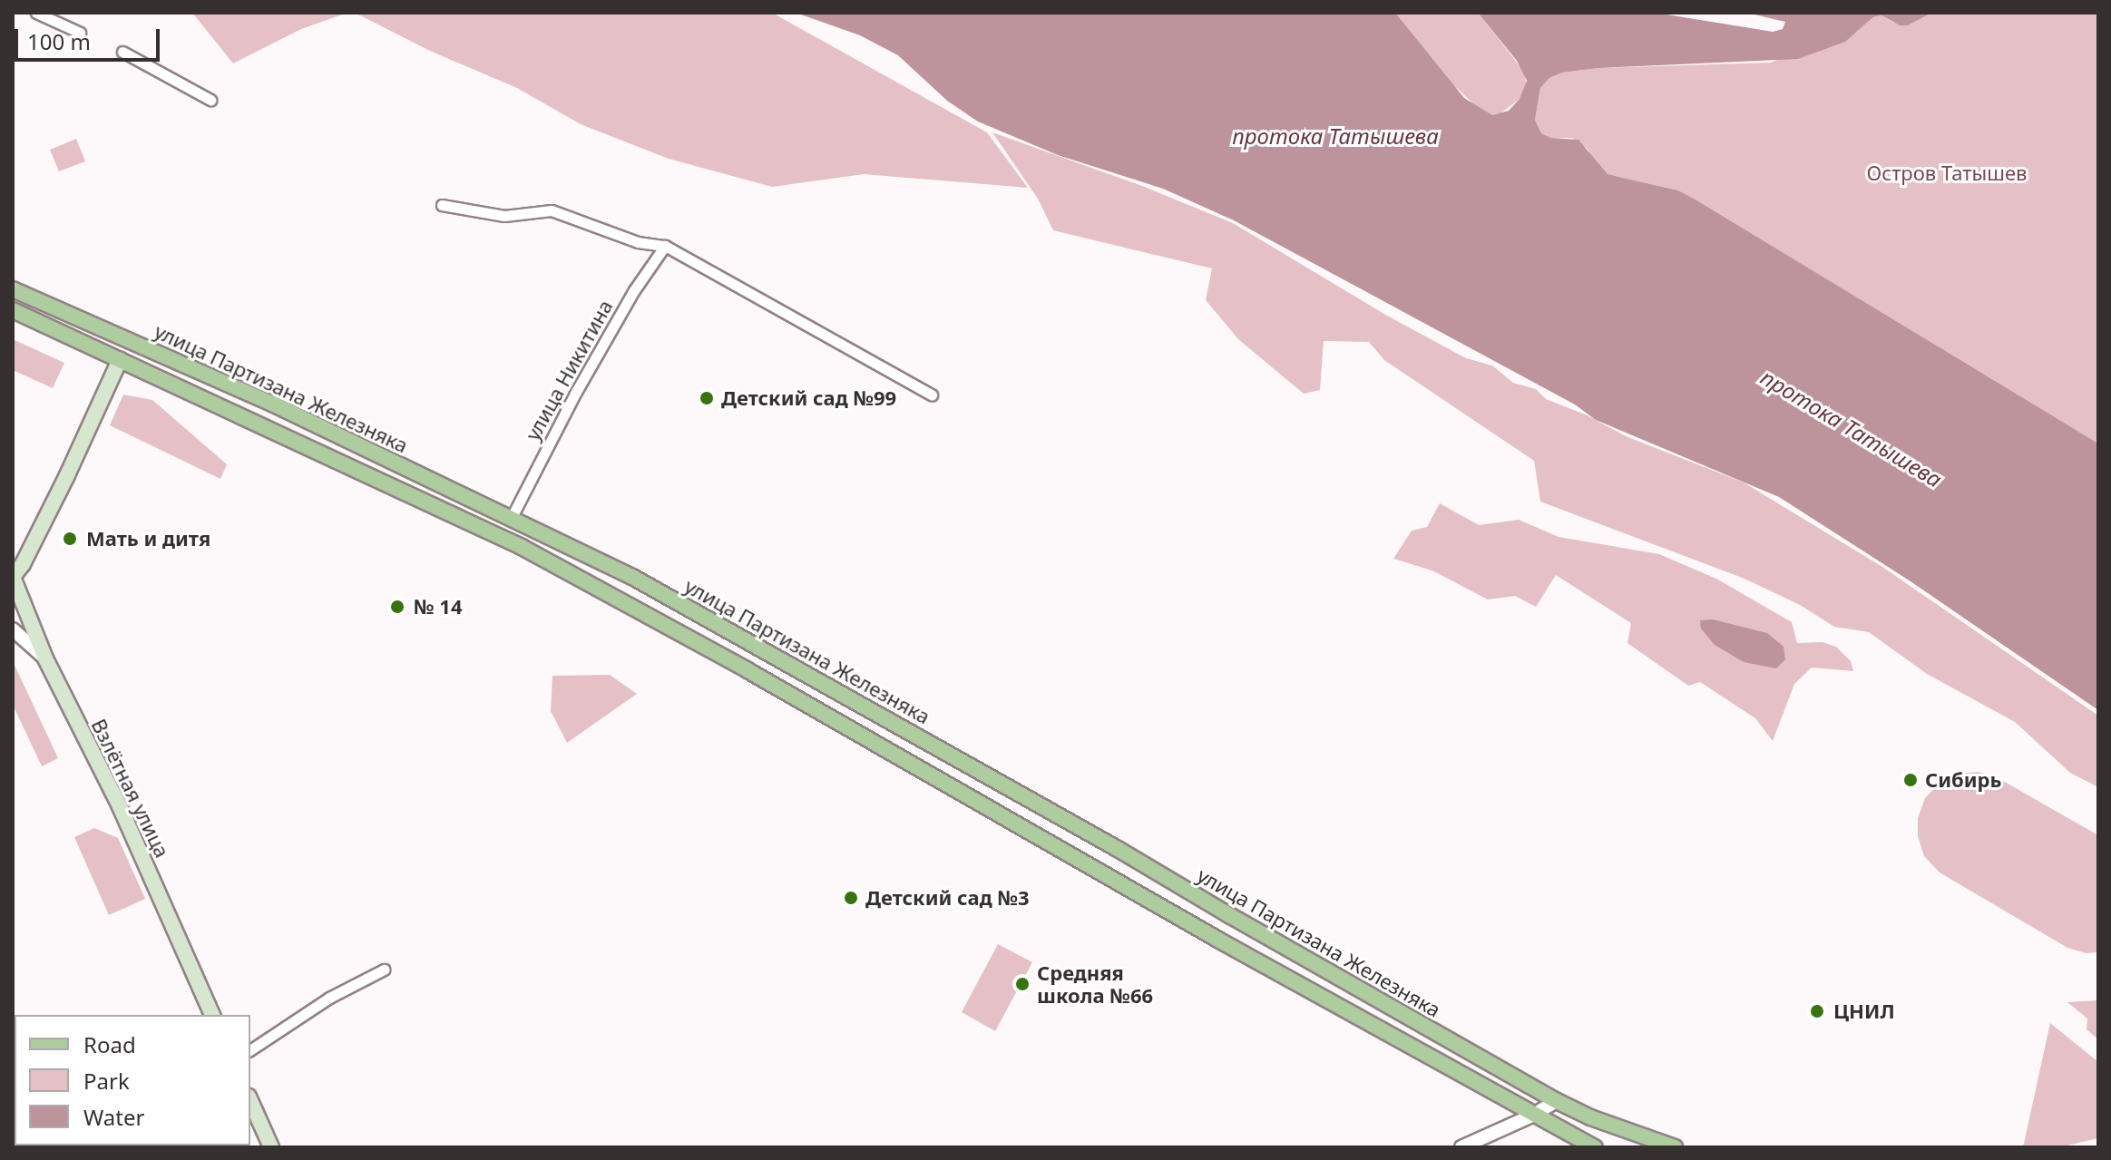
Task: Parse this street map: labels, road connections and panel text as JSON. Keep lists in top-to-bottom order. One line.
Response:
{"streets":{"main road":["улица Партизана Железняка","Взлётная улица"],"street":["улица Никитина"]},"crossings":[["улица Никитина","улица Партизана Железняка"]],"water":["протока Татышева"],"parks":["Остров Татышев"],"places":["Детский сад №99","Мать и дитя","№ 14","Сибирь","Детский сад №3","Средняя школа №66","ЦНИЛ"],"legend":["Road","Park","Water"],"scale_bar":"100 m"}
